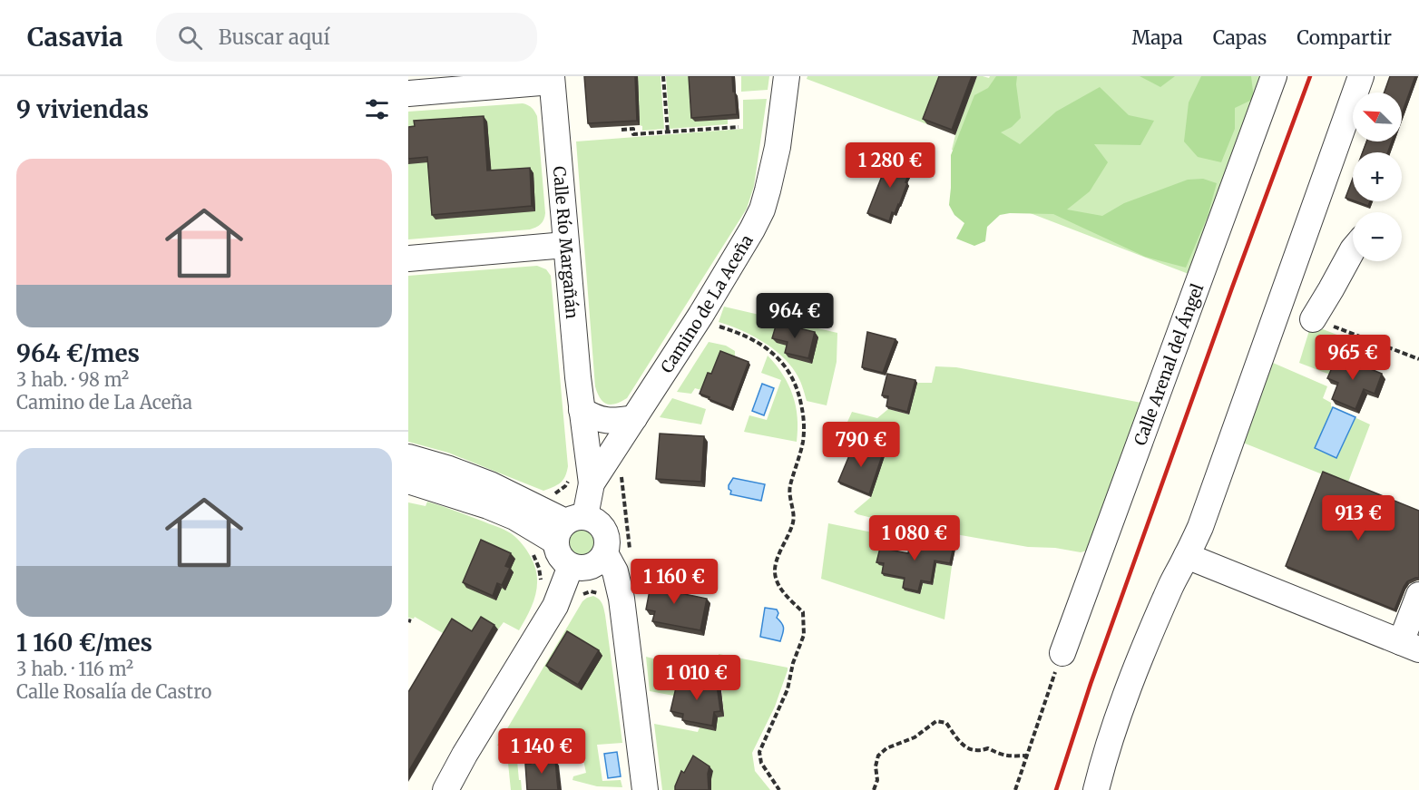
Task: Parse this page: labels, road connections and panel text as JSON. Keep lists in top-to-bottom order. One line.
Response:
{"streets":{"street":["Calle Río Margañán","Camino de La Aceña","Calle Arenal del Ángel"]},"crossings":[["Calle Río Margañán","Camino de La Aceña"]],"north":"top left","page":{"header":"Casavia","search":"Buscar aquí","nav":["Mapa","Capas","Compartir"],"heading":"9 viviendas","map_buttons":["+","−"],"list":[{"name":"964 €/mes","note":"3 hab. · 98 m² · Camino de La Aceña"},{"name":"1 160 €/mes","note":"3 hab. · 116 m² · Calle Rosalía de Castro"}],"price":["1 280 €","964 €","965 €","790 €","913 €","1 080 €","1 160 €","1 010 €","1 140 €"]}}
